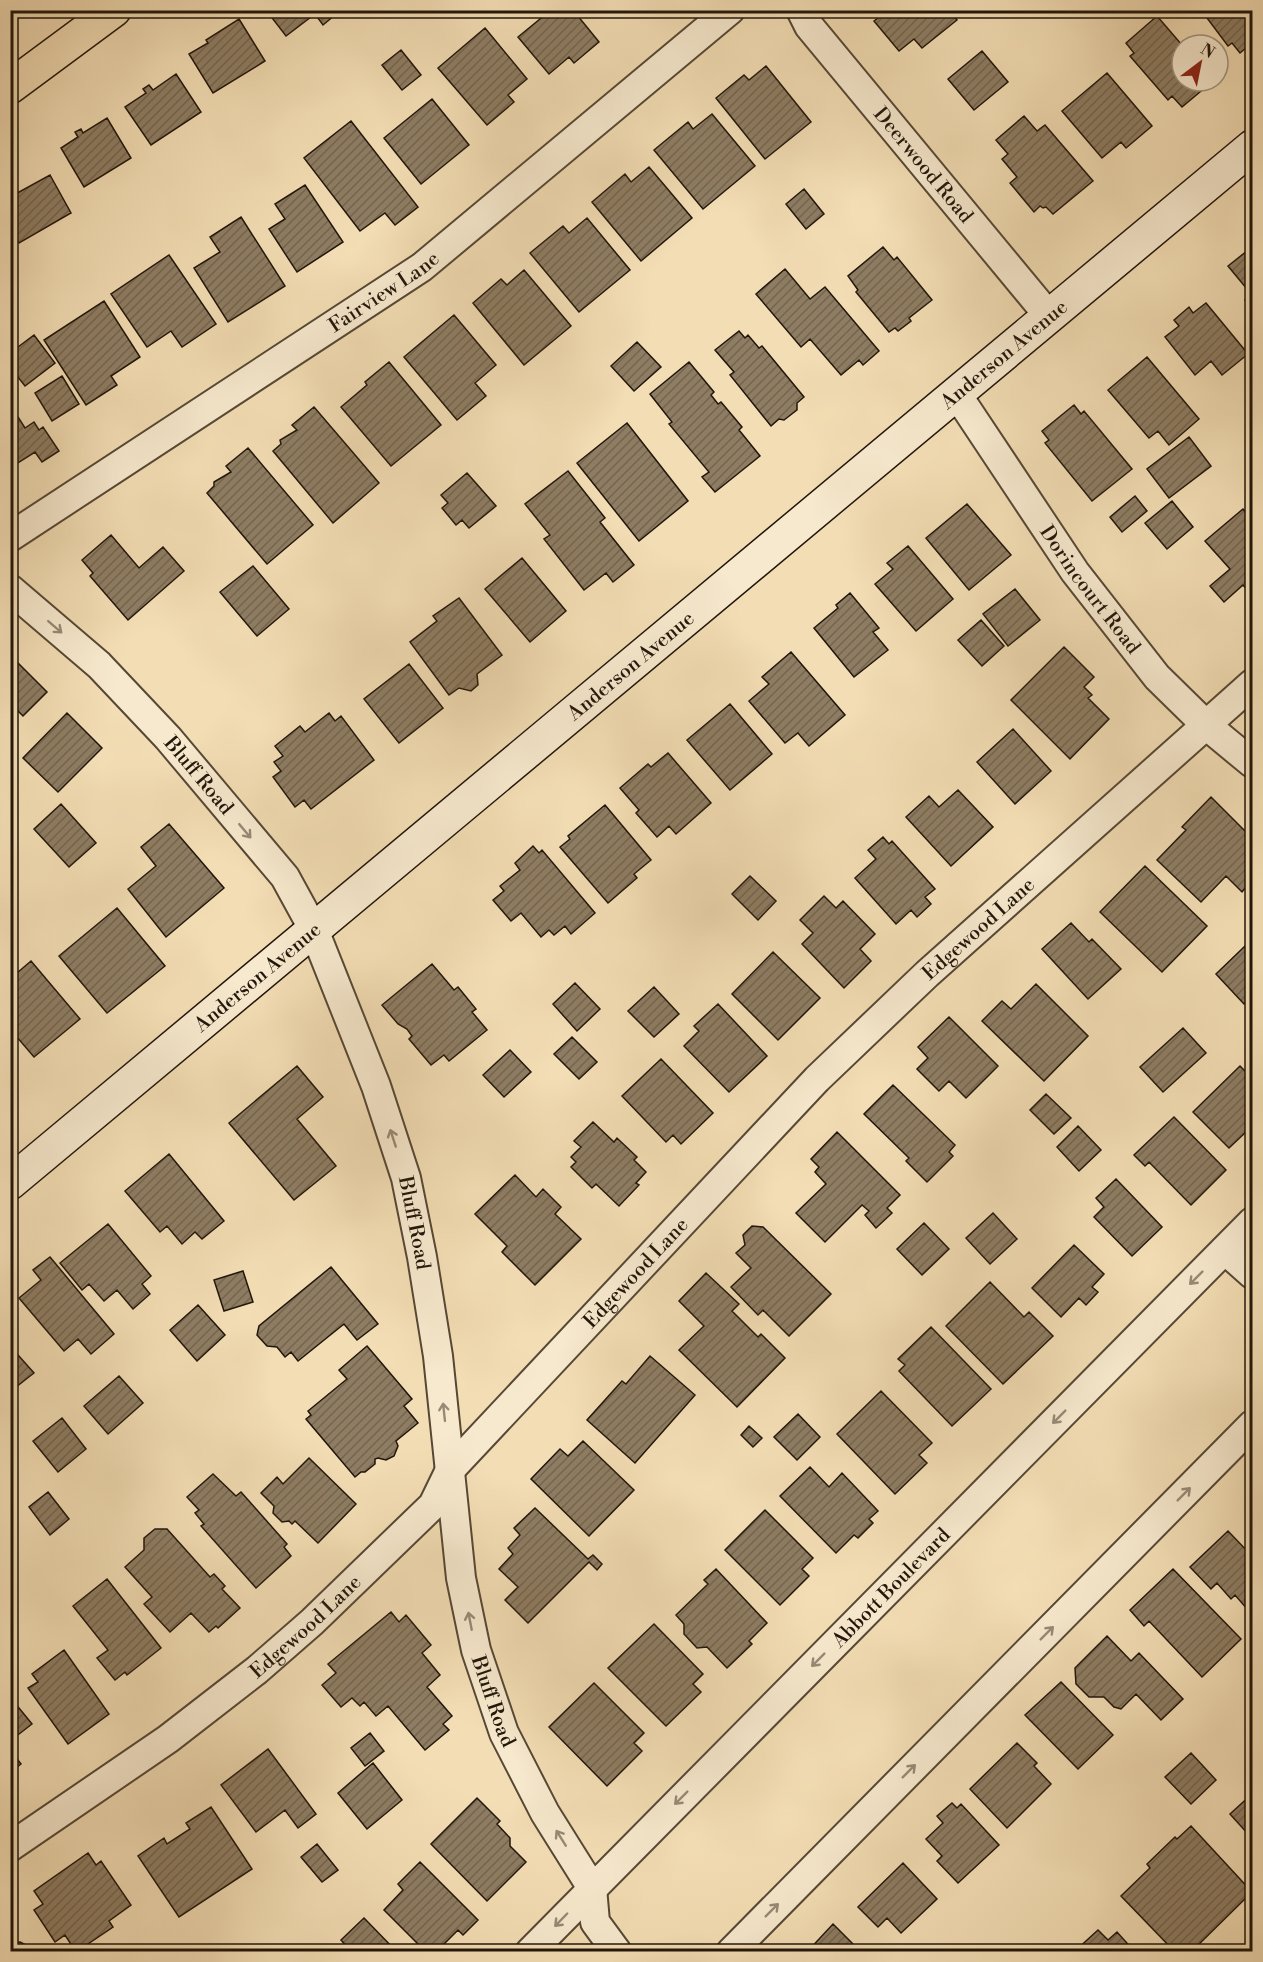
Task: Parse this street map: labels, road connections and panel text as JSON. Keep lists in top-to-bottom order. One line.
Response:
{"streets":{"main road":["Anderson Avenue"],"street":["Deerwood Road","Fairview Lane","Dorincourt Road","Bluff Road","Edgewood Lane","Abbott Boulevard"]},"crossings":[["Deerwood Road","Anderson Avenue"],["Anderson Avenue","Dorincourt Road"],["Anderson Avenue","Bluff Road"],["Dorincourt Road","Edgewood Lane"],["Bluff Road","Edgewood Lane"],["Bluff Road","Abbott Boulevard"]],"north":"top right"}
